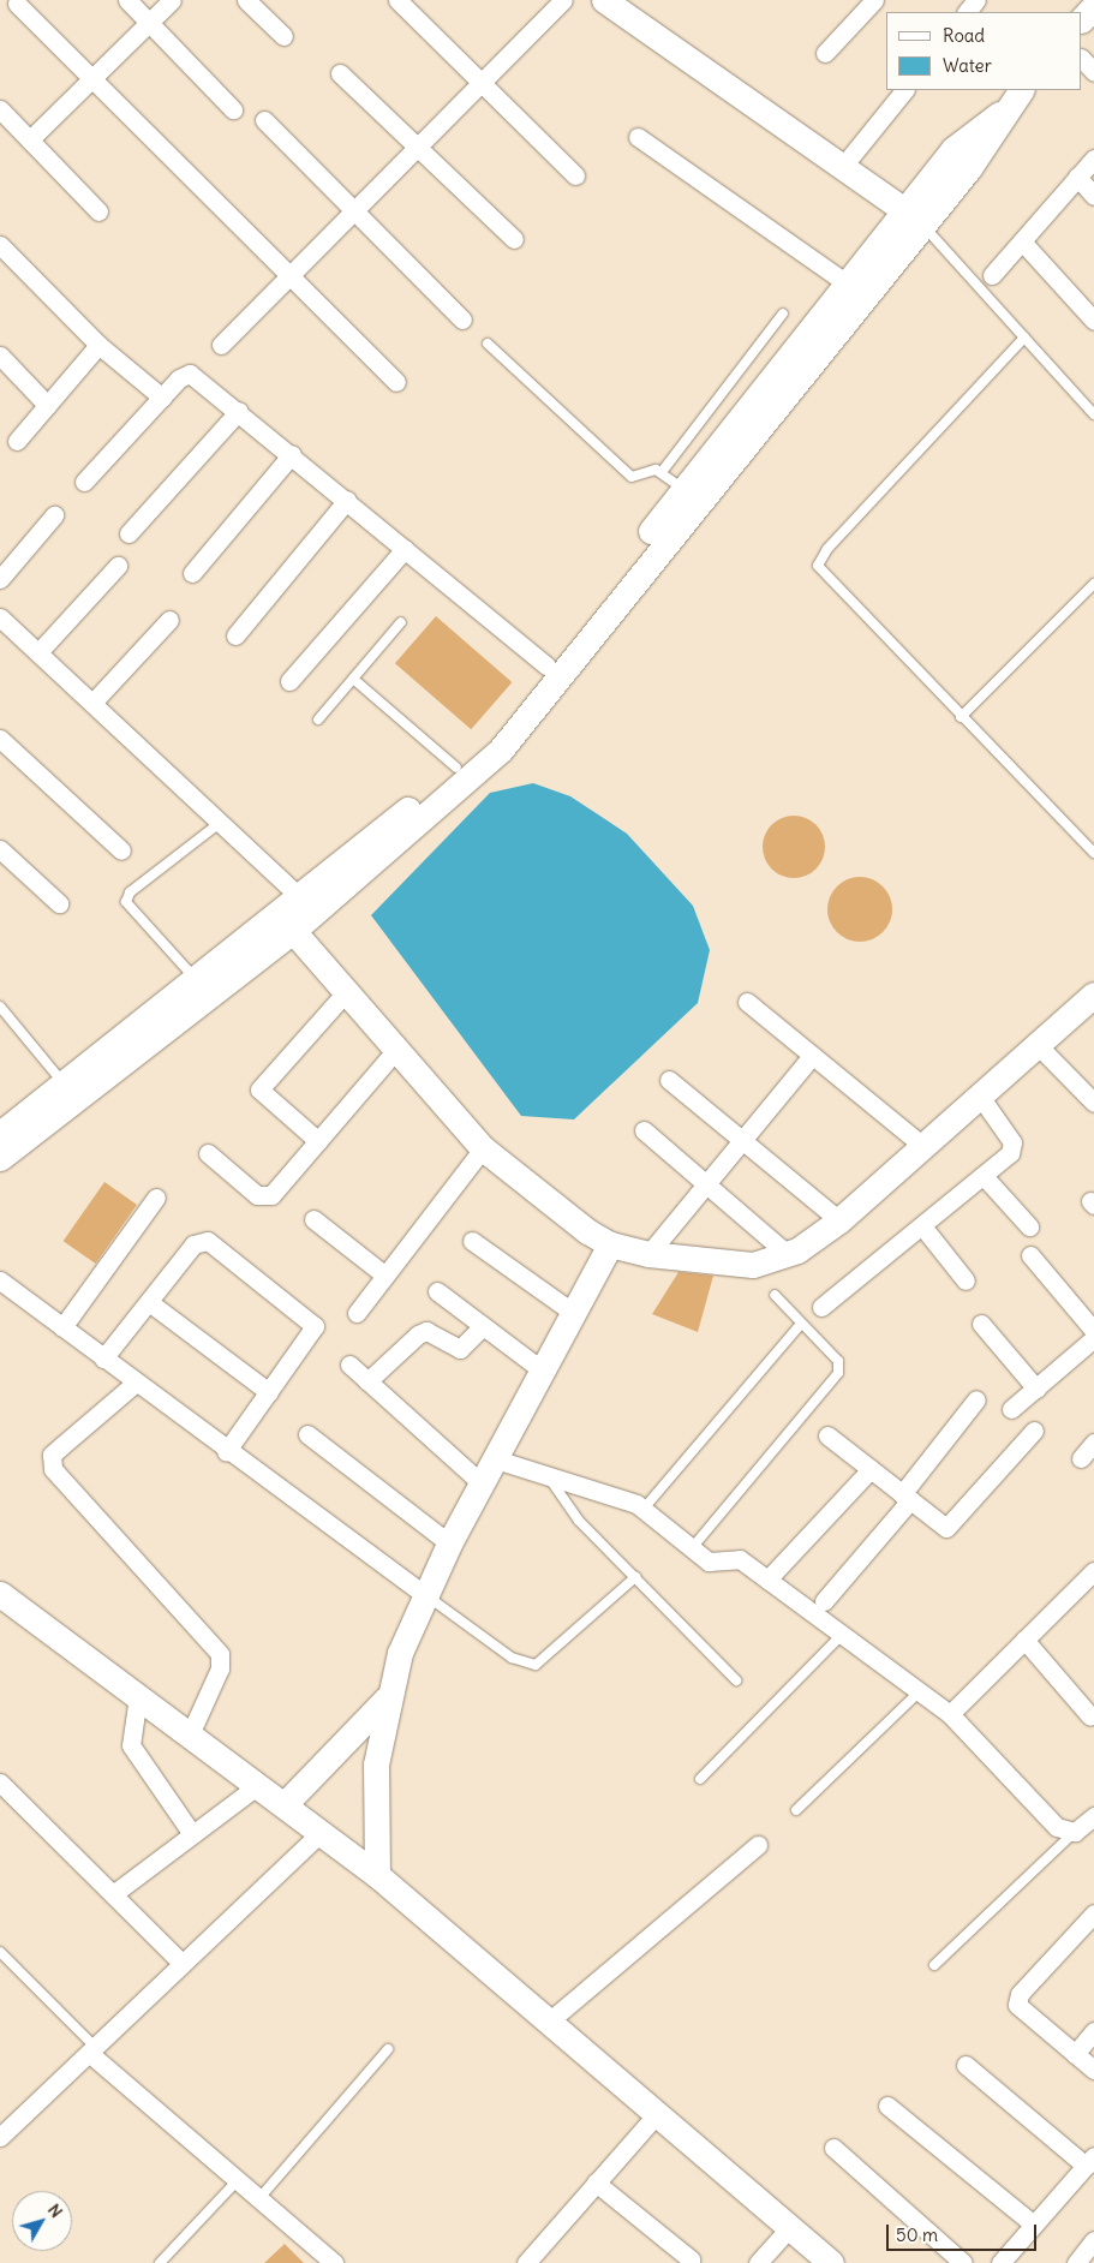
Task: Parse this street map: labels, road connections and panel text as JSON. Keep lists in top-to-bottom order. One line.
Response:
{"legend":["Road","Water"],"scale_bar":"50 m","north":"top right"}
